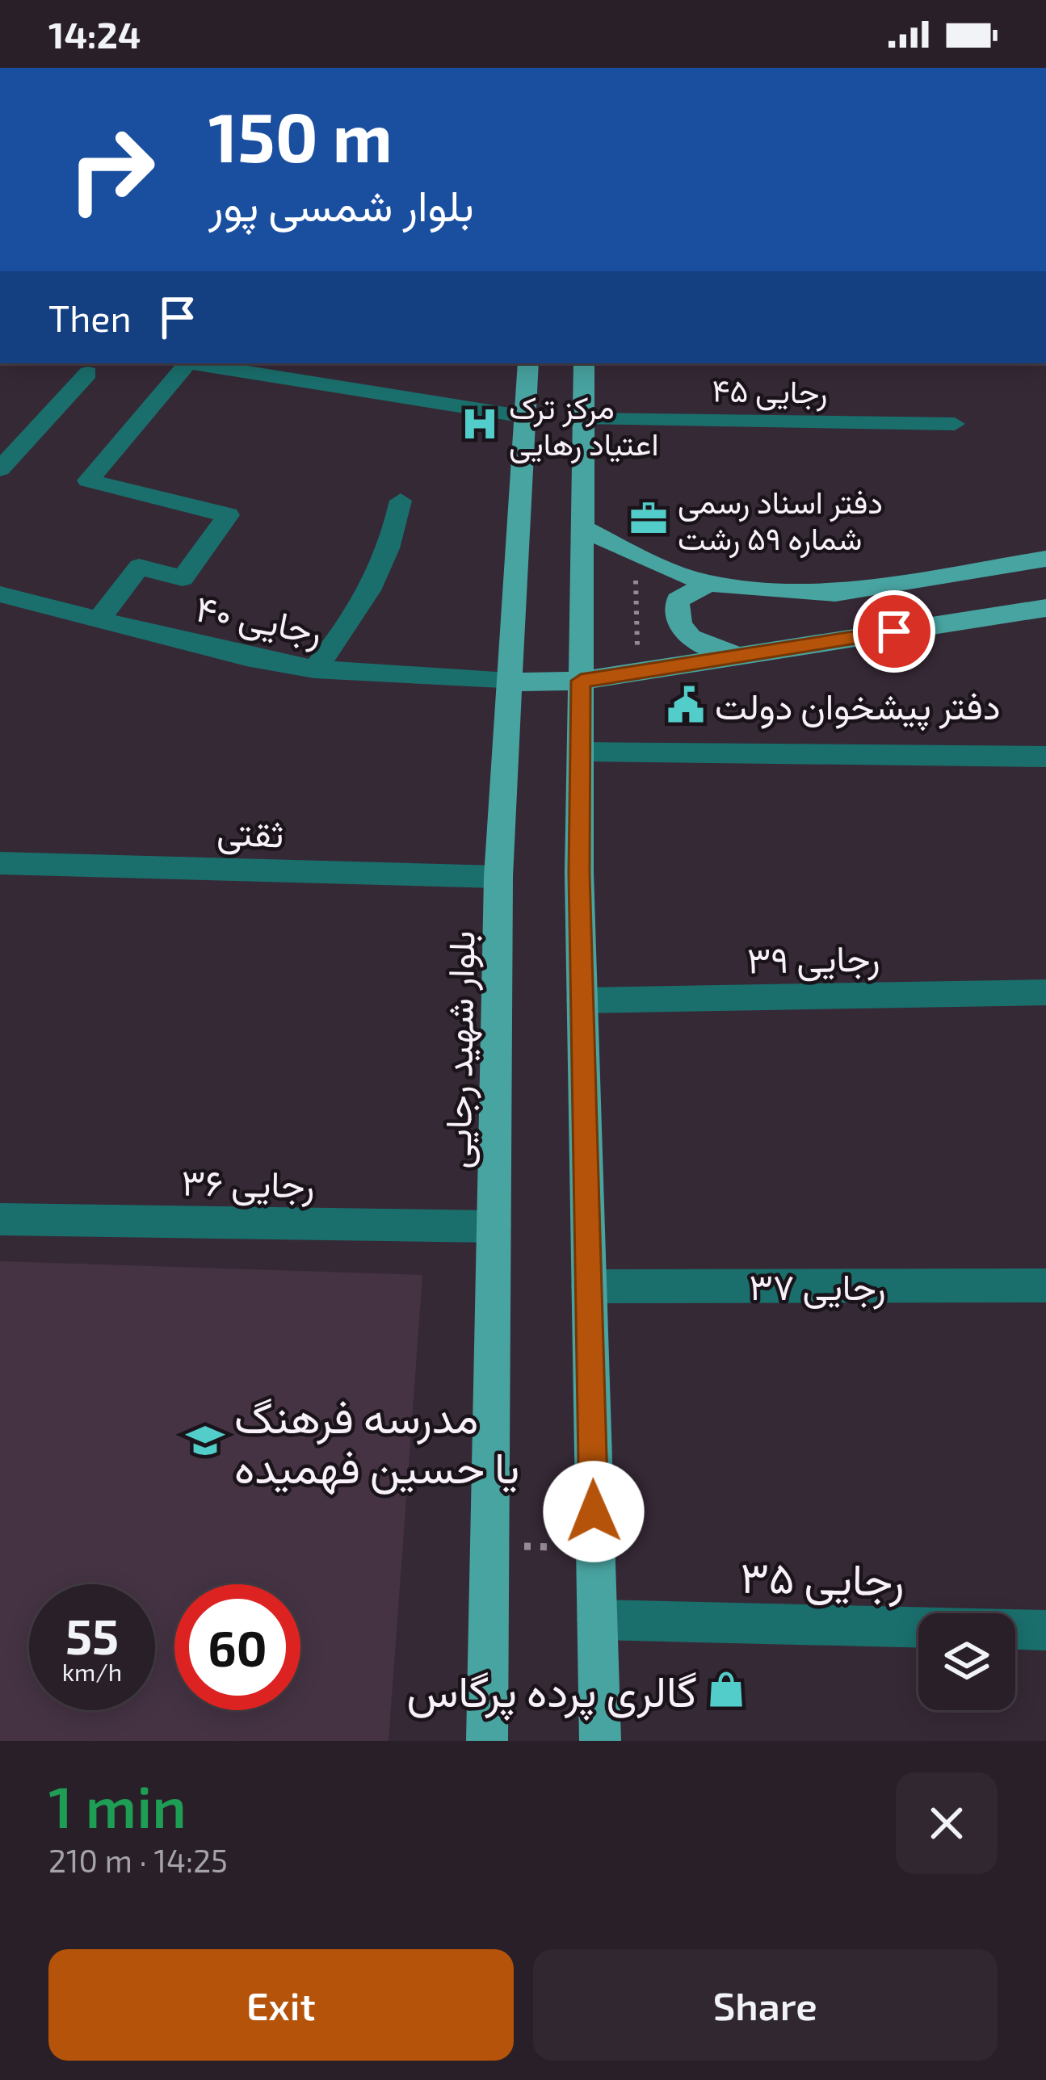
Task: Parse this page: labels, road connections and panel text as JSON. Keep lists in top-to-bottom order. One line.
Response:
{"streets":{"main road":["بلوار شهید رجایی"],"street":["رجایی ۴۵","رجایی ۴۰","ثقتی","رجایی ۳۹","رجایی ۳۶","رجایی ۳۷","رجایی ۳۵"]},"crossings":[["رجایی ۴۰","بلوار شهید رجایی"],["ثقتی","بلوار شهید رجایی"],["بلوار شهید رجایی","رجایی ۳۶"]],"places":{"hospital":["مرکز ترک اعتیاد رهایی"],"office":["دفتر اسناد رسمی شماره ۵۹ رشت"],"public building":["دفتر پیشخوان دولت"],"school or university":["مدرسه فرهنگ یا حسین فهمیده"],"shop":["گالری پرده پرگاس"]},"page":{"status":"14:24","turn":["150 m","بلوار شمسی پور"],"then":"Then","speed":"55 km/h","limit":"60","heading":["1 min","210 m · 14:25"],"buttons":["Exit","Share"]}}
